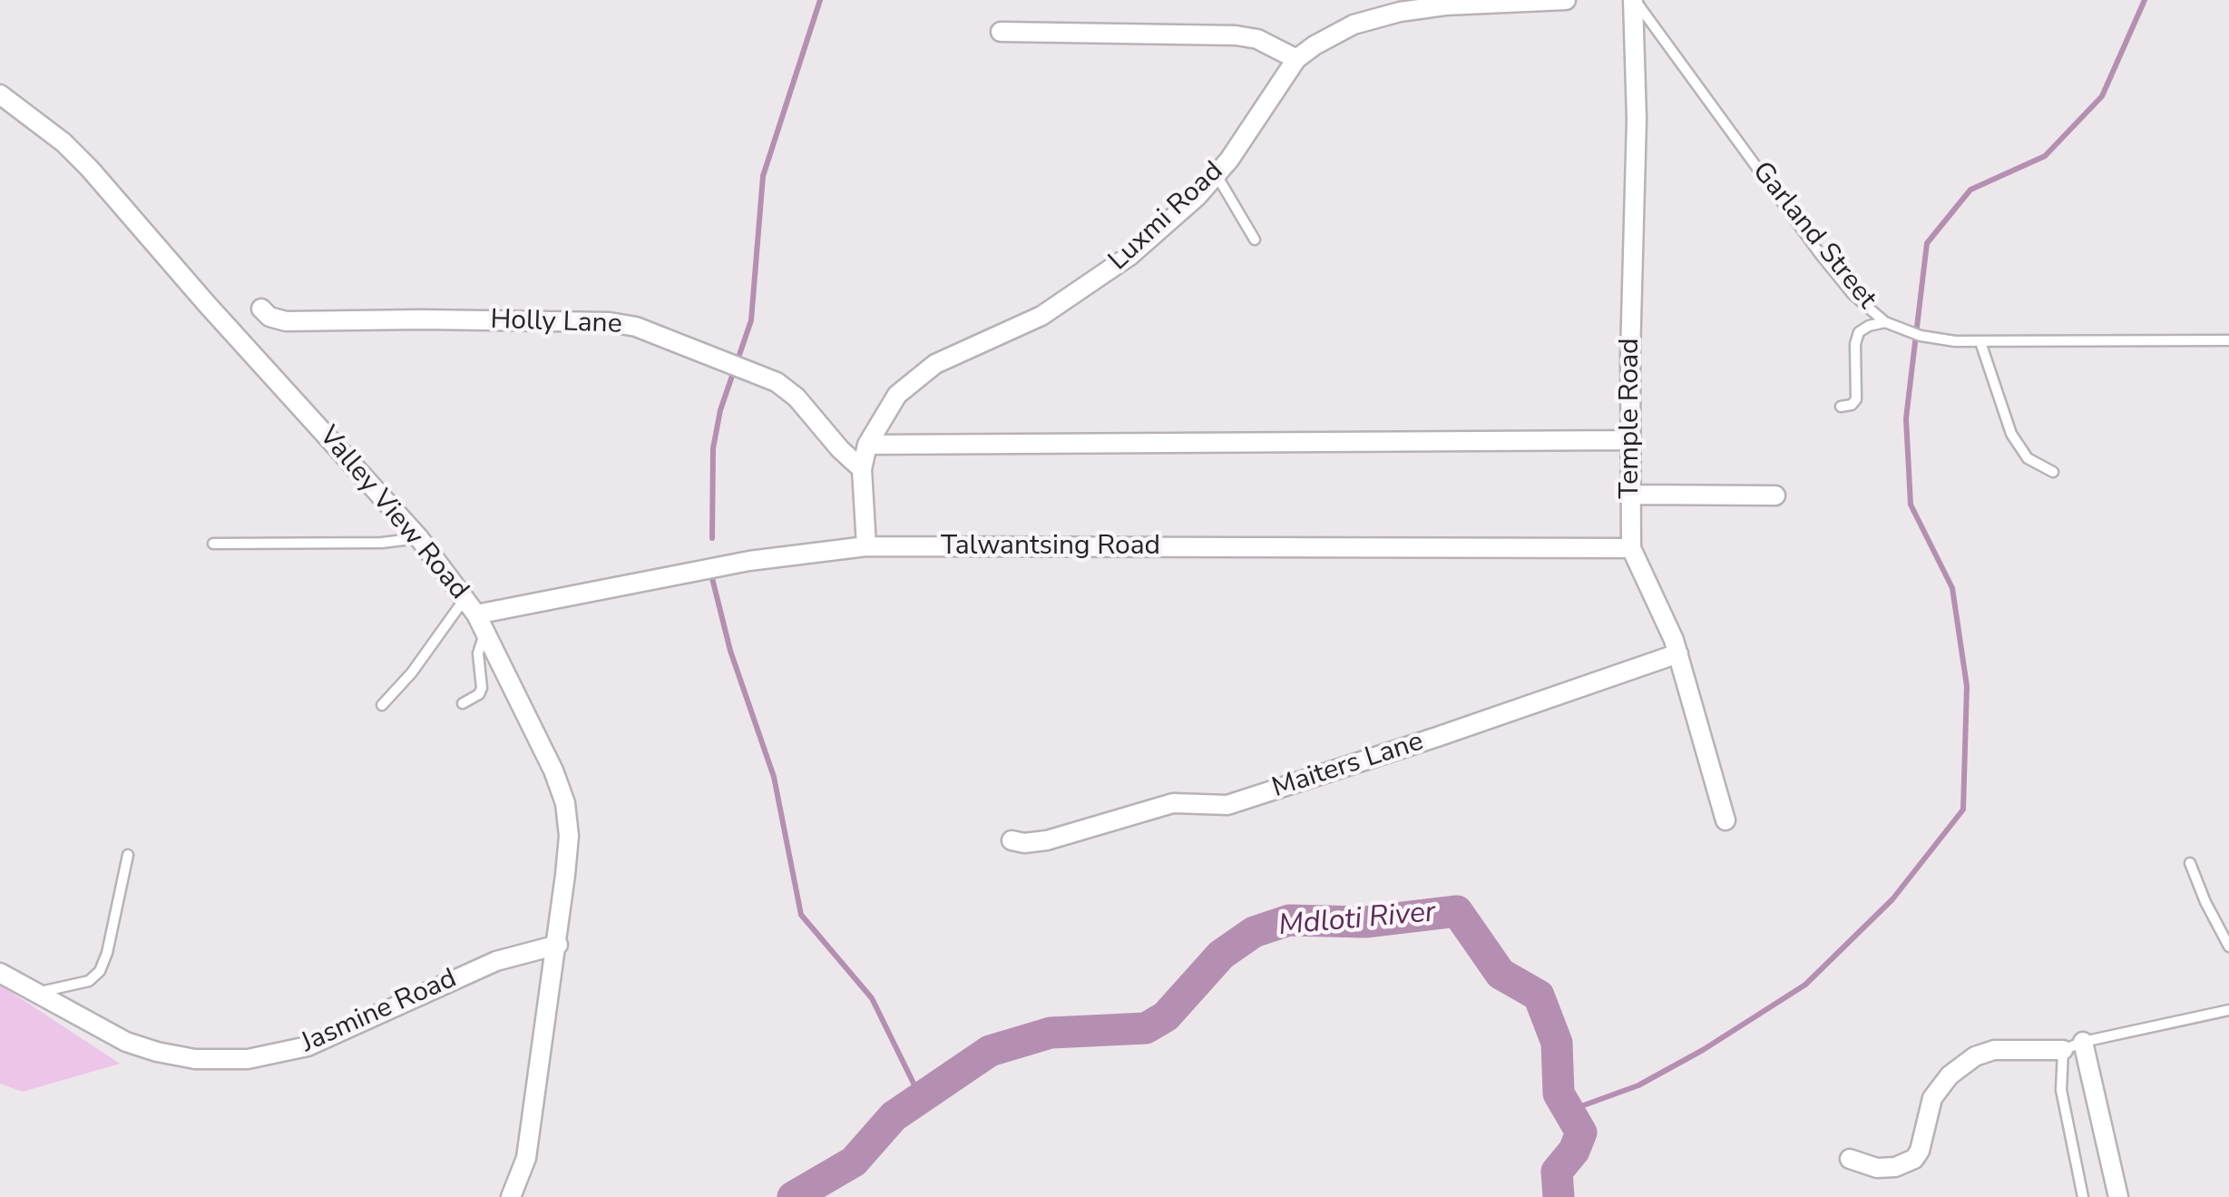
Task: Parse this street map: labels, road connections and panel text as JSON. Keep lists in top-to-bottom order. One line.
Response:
{"streets":{"street":["Luxmi Road","Holly Lane","Temple Road","Valley View Road","Talwantsing Road","Maiters Lane","Jasmine Road"],"lane":["Garland Street"]},"crossings":[["Luxmi Road","Holly Lane"],["Luxmi Road","Talwantsing Road"],["Garland Street","Temple Road"],["Temple Road","Talwantsing Road"],["Temple Road","Maiters Lane"],["Valley View Road","Talwantsing Road"],["Valley View Road","Jasmine Road"]],"water":["Mdloti River"]}
